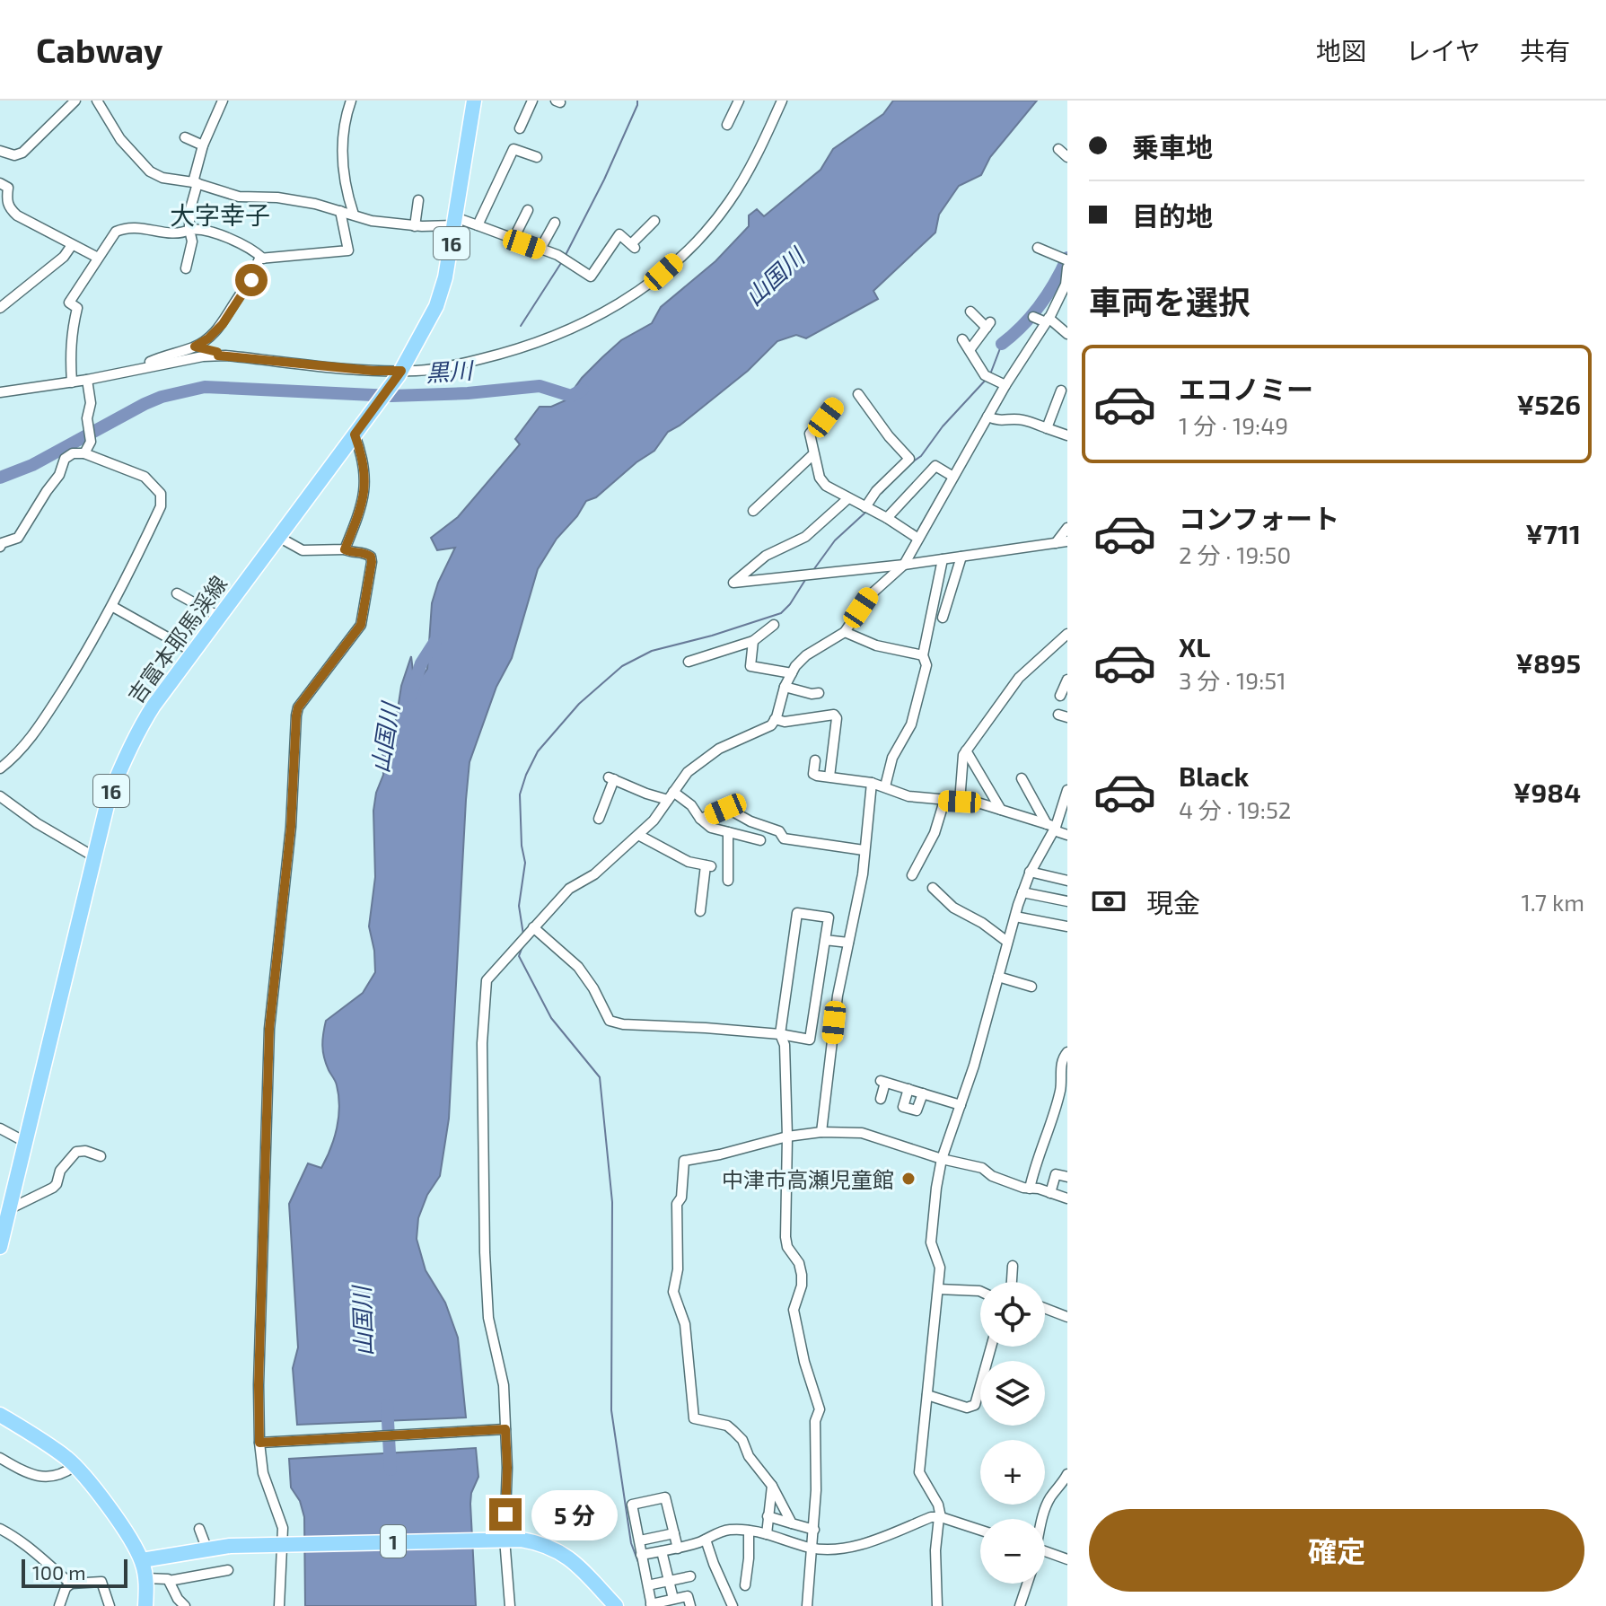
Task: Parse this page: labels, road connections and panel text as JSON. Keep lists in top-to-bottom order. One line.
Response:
{"streets":{"main road":["16","吉富本耶馬渓線","1"]},"districts":["大字幸子"],"water":["山国川","黒川"],"places":["中津市高瀬児童館"],"scale_bar":"100 m","page":{"header":"Cabway","nav":["地図","レイヤ","共有"],"banner":["乗車地","目的地"],"heading":"車両を選択","list":[{"name":"エコノミー","note":"1 分 · 19:49","value":"¥526"},{"name":"コンフォート","note":"2 分 · 19:50","value":"¥711"},{"name":"XL","note":"3 分 · 19:51","value":"¥895"},{"name":"Black","note":"4 分 · 19:52","value":"¥984"}],"pay":["現金","1.7 km"],"map_buttons":["+","−"],"bubble":"5 分","buttons":"確定","scale":"100 m"}}
